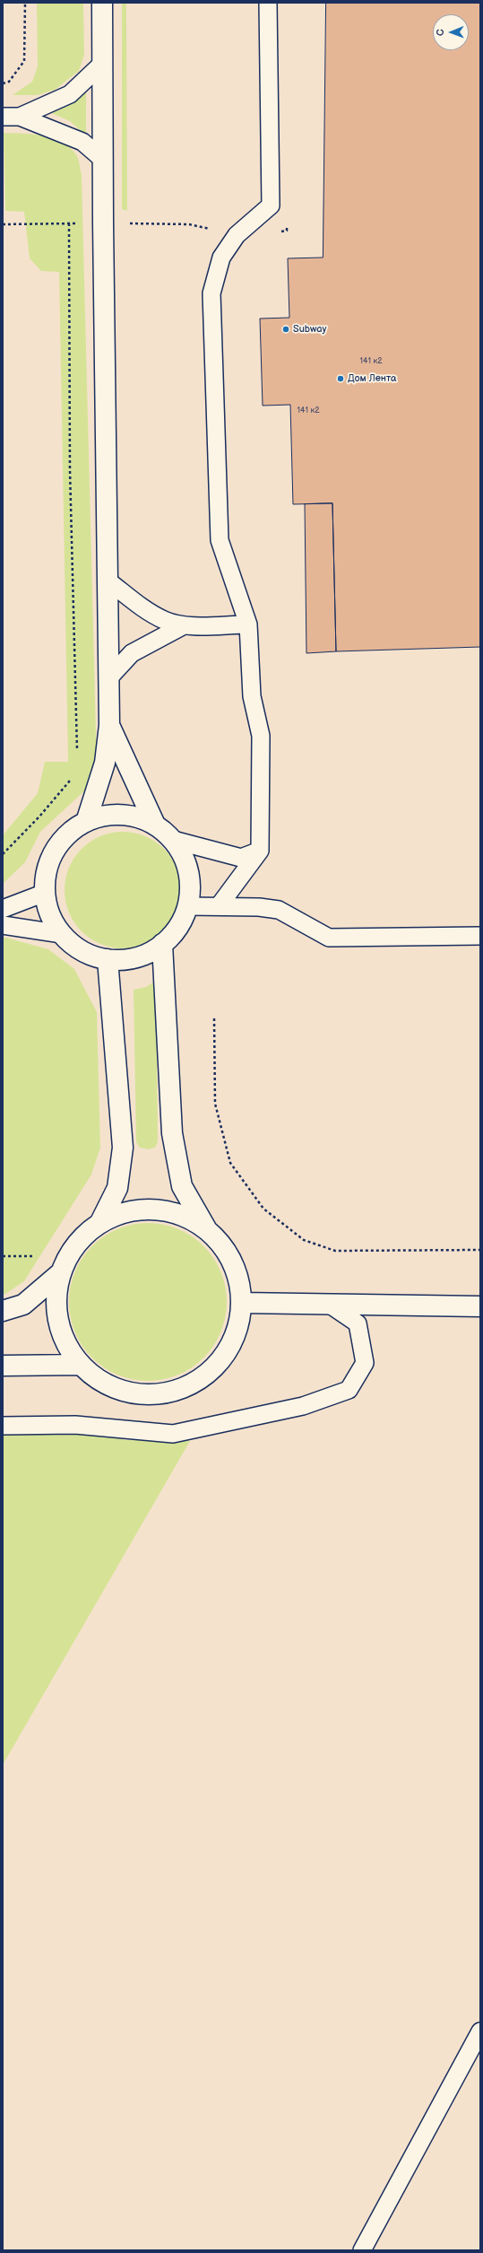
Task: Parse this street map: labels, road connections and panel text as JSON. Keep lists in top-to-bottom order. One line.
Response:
{"places":["Subway","Дом Лента"],"house_numbers":["141 к2","141 к2"],"north":"left"}
